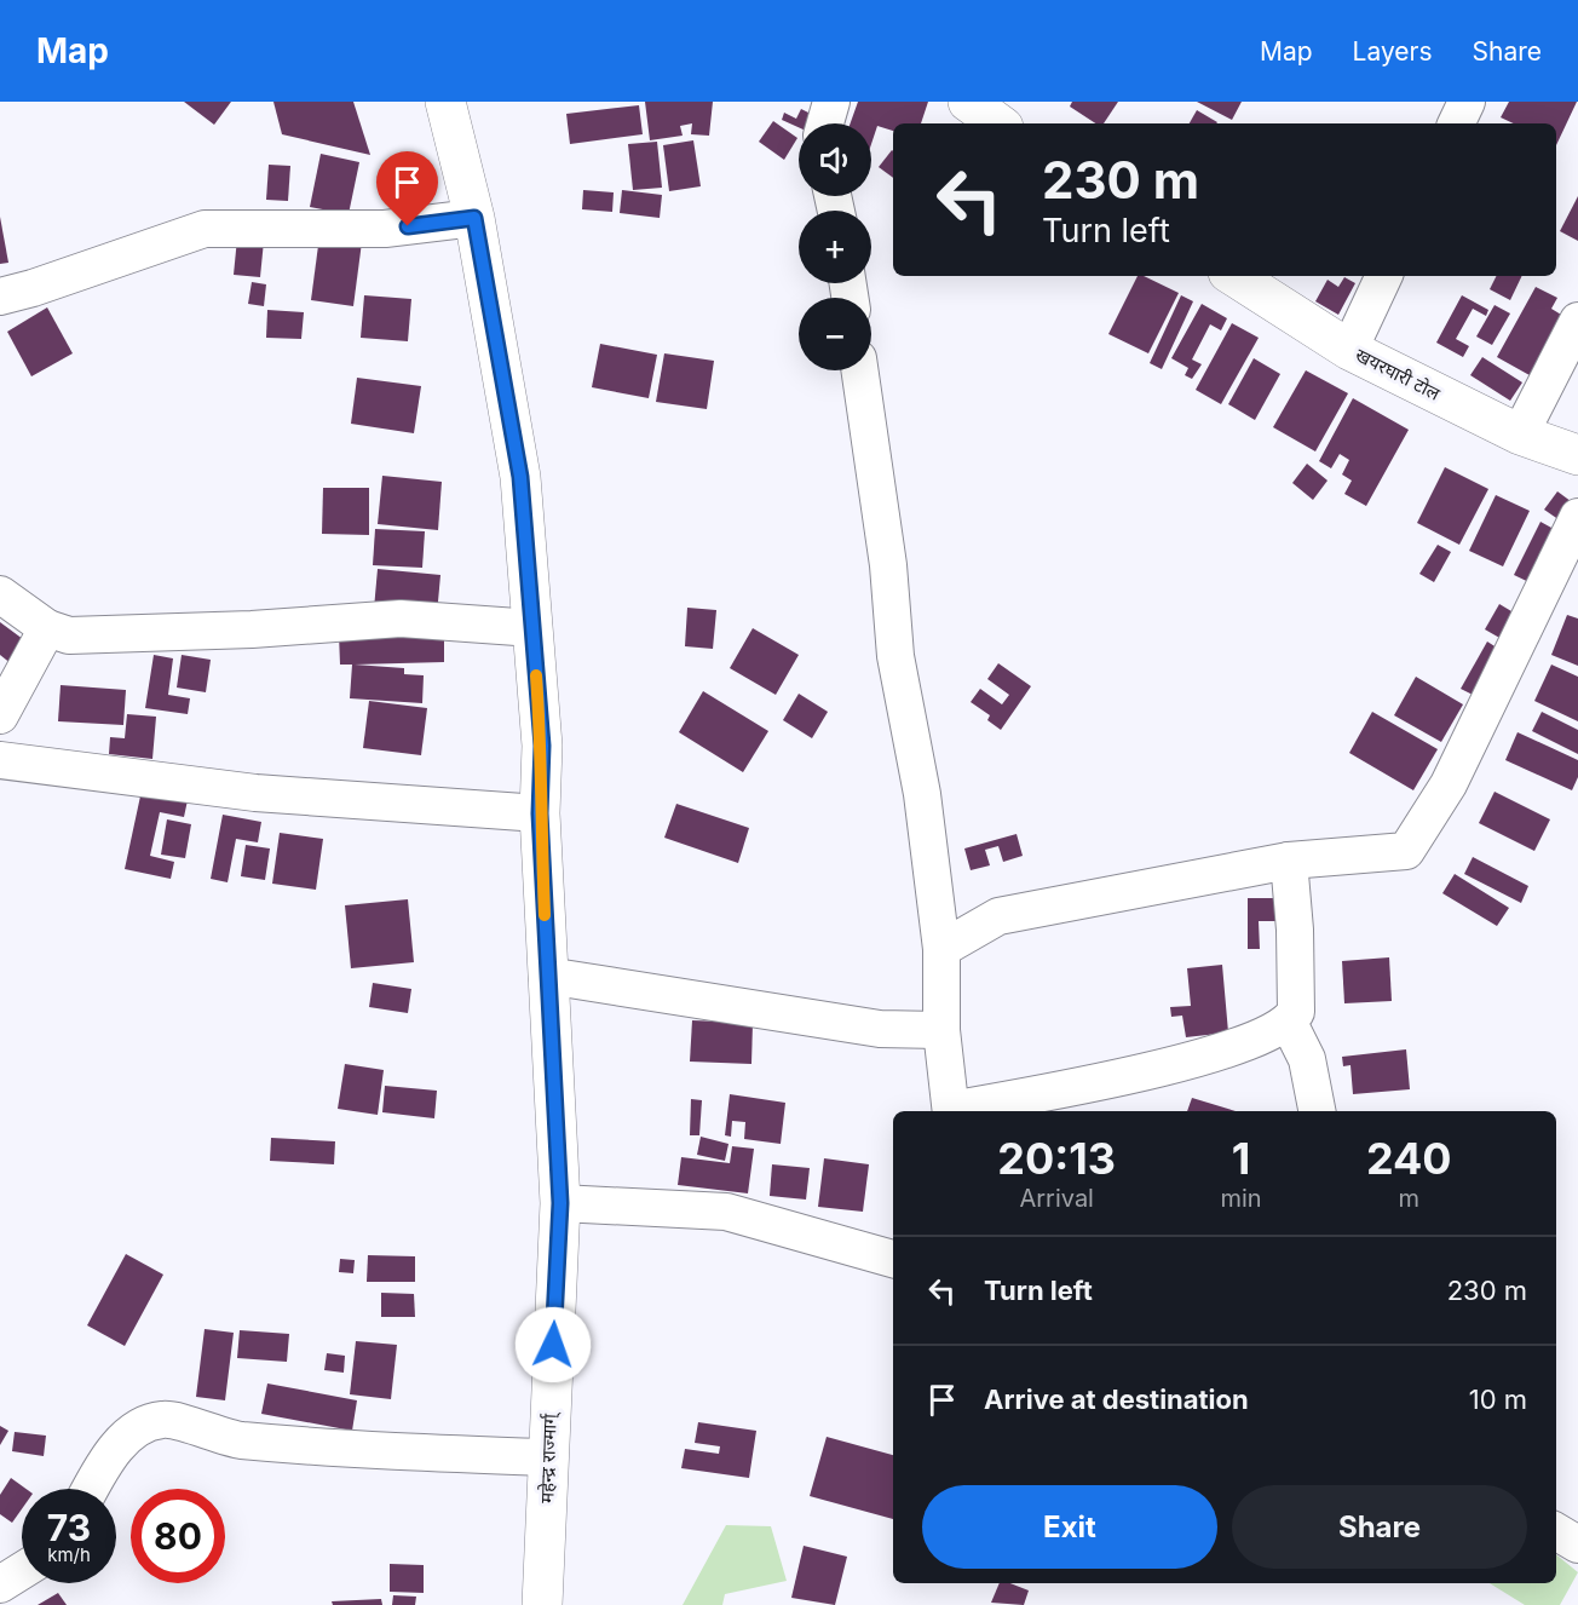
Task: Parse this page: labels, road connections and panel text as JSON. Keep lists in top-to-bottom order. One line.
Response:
{"streets":{"main road":["खयरघारी टोल","महेन्द्र राज्मार्ग्"]},"page":{"header":"Map","nav":["Map","Layers","Share"],"map_buttons":["+","−"],"turn":["230 m","Turn left"],"eta":["20:13","Arrival","1","min","240","m"],"list":[{"name":"Turn left","value":"230 m"},{"name":"Arrive at destination","value":"10 m"}],"buttons":["Exit","Share"],"speed":"73 km/h","limit":"80"}}
